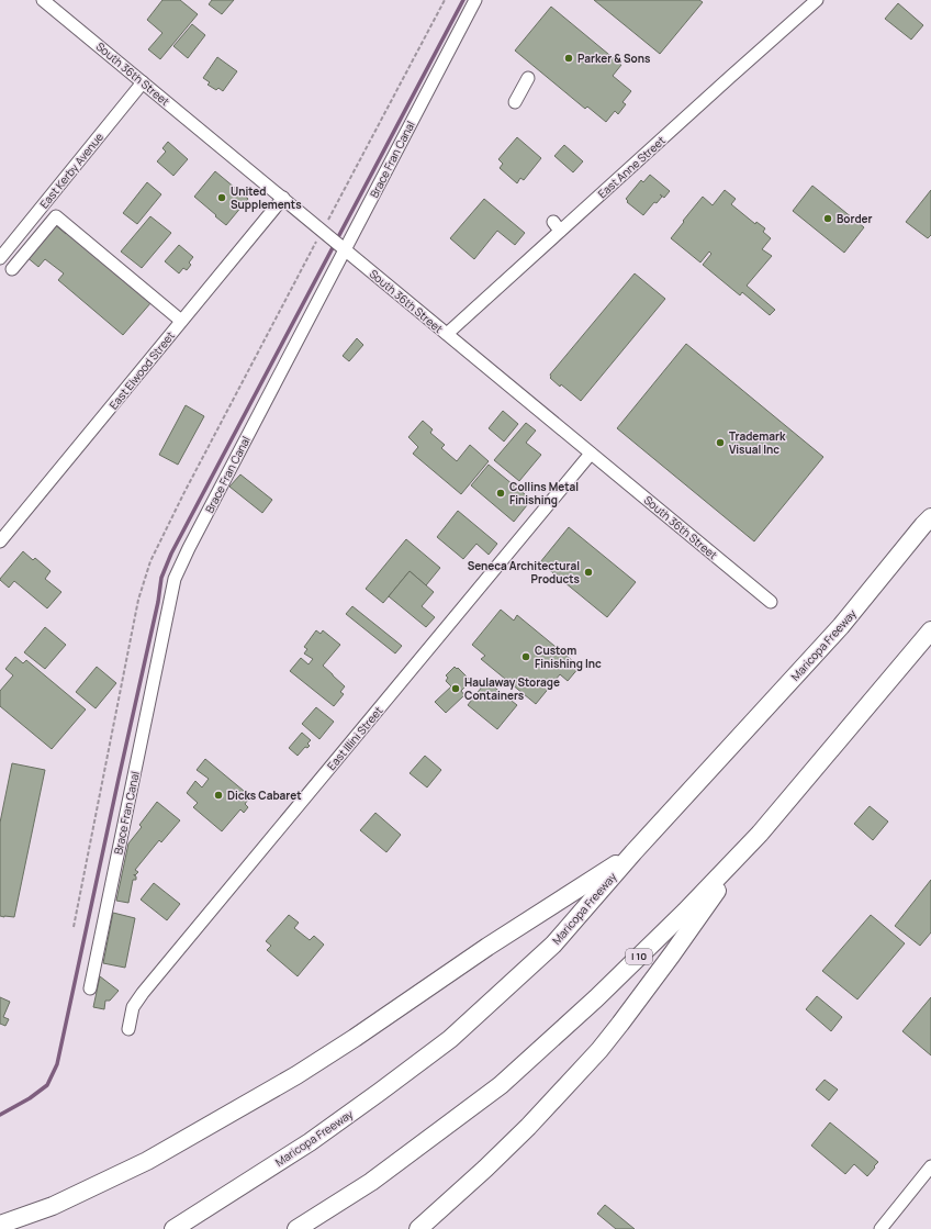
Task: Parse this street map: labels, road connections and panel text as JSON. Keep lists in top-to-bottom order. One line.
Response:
{"streets":{"highway":["Maricopa Freeway","I 10"],"street":["South 36th Street","Brace Fran Canal","East Anne Street","East Kerby Avenue","East Elwood Street","East Illini Street"]},"crossings":[["South 36th Street","Brace Fran Canal"],["South 36th Street","East Anne Street"],["South 36th Street","East Kerby Avenue"],["South 36th Street","East Elwood Street"],["South 36th Street","East Illini Street"]],"places":["Parker & Sons","United Supplements","Border","Trademark Visual Inc","Collins Metal Finishing","Seneca Architectural Products","Custom Finishing Inc","Haulaway Storage Containers","Dicks Cabaret"]}
